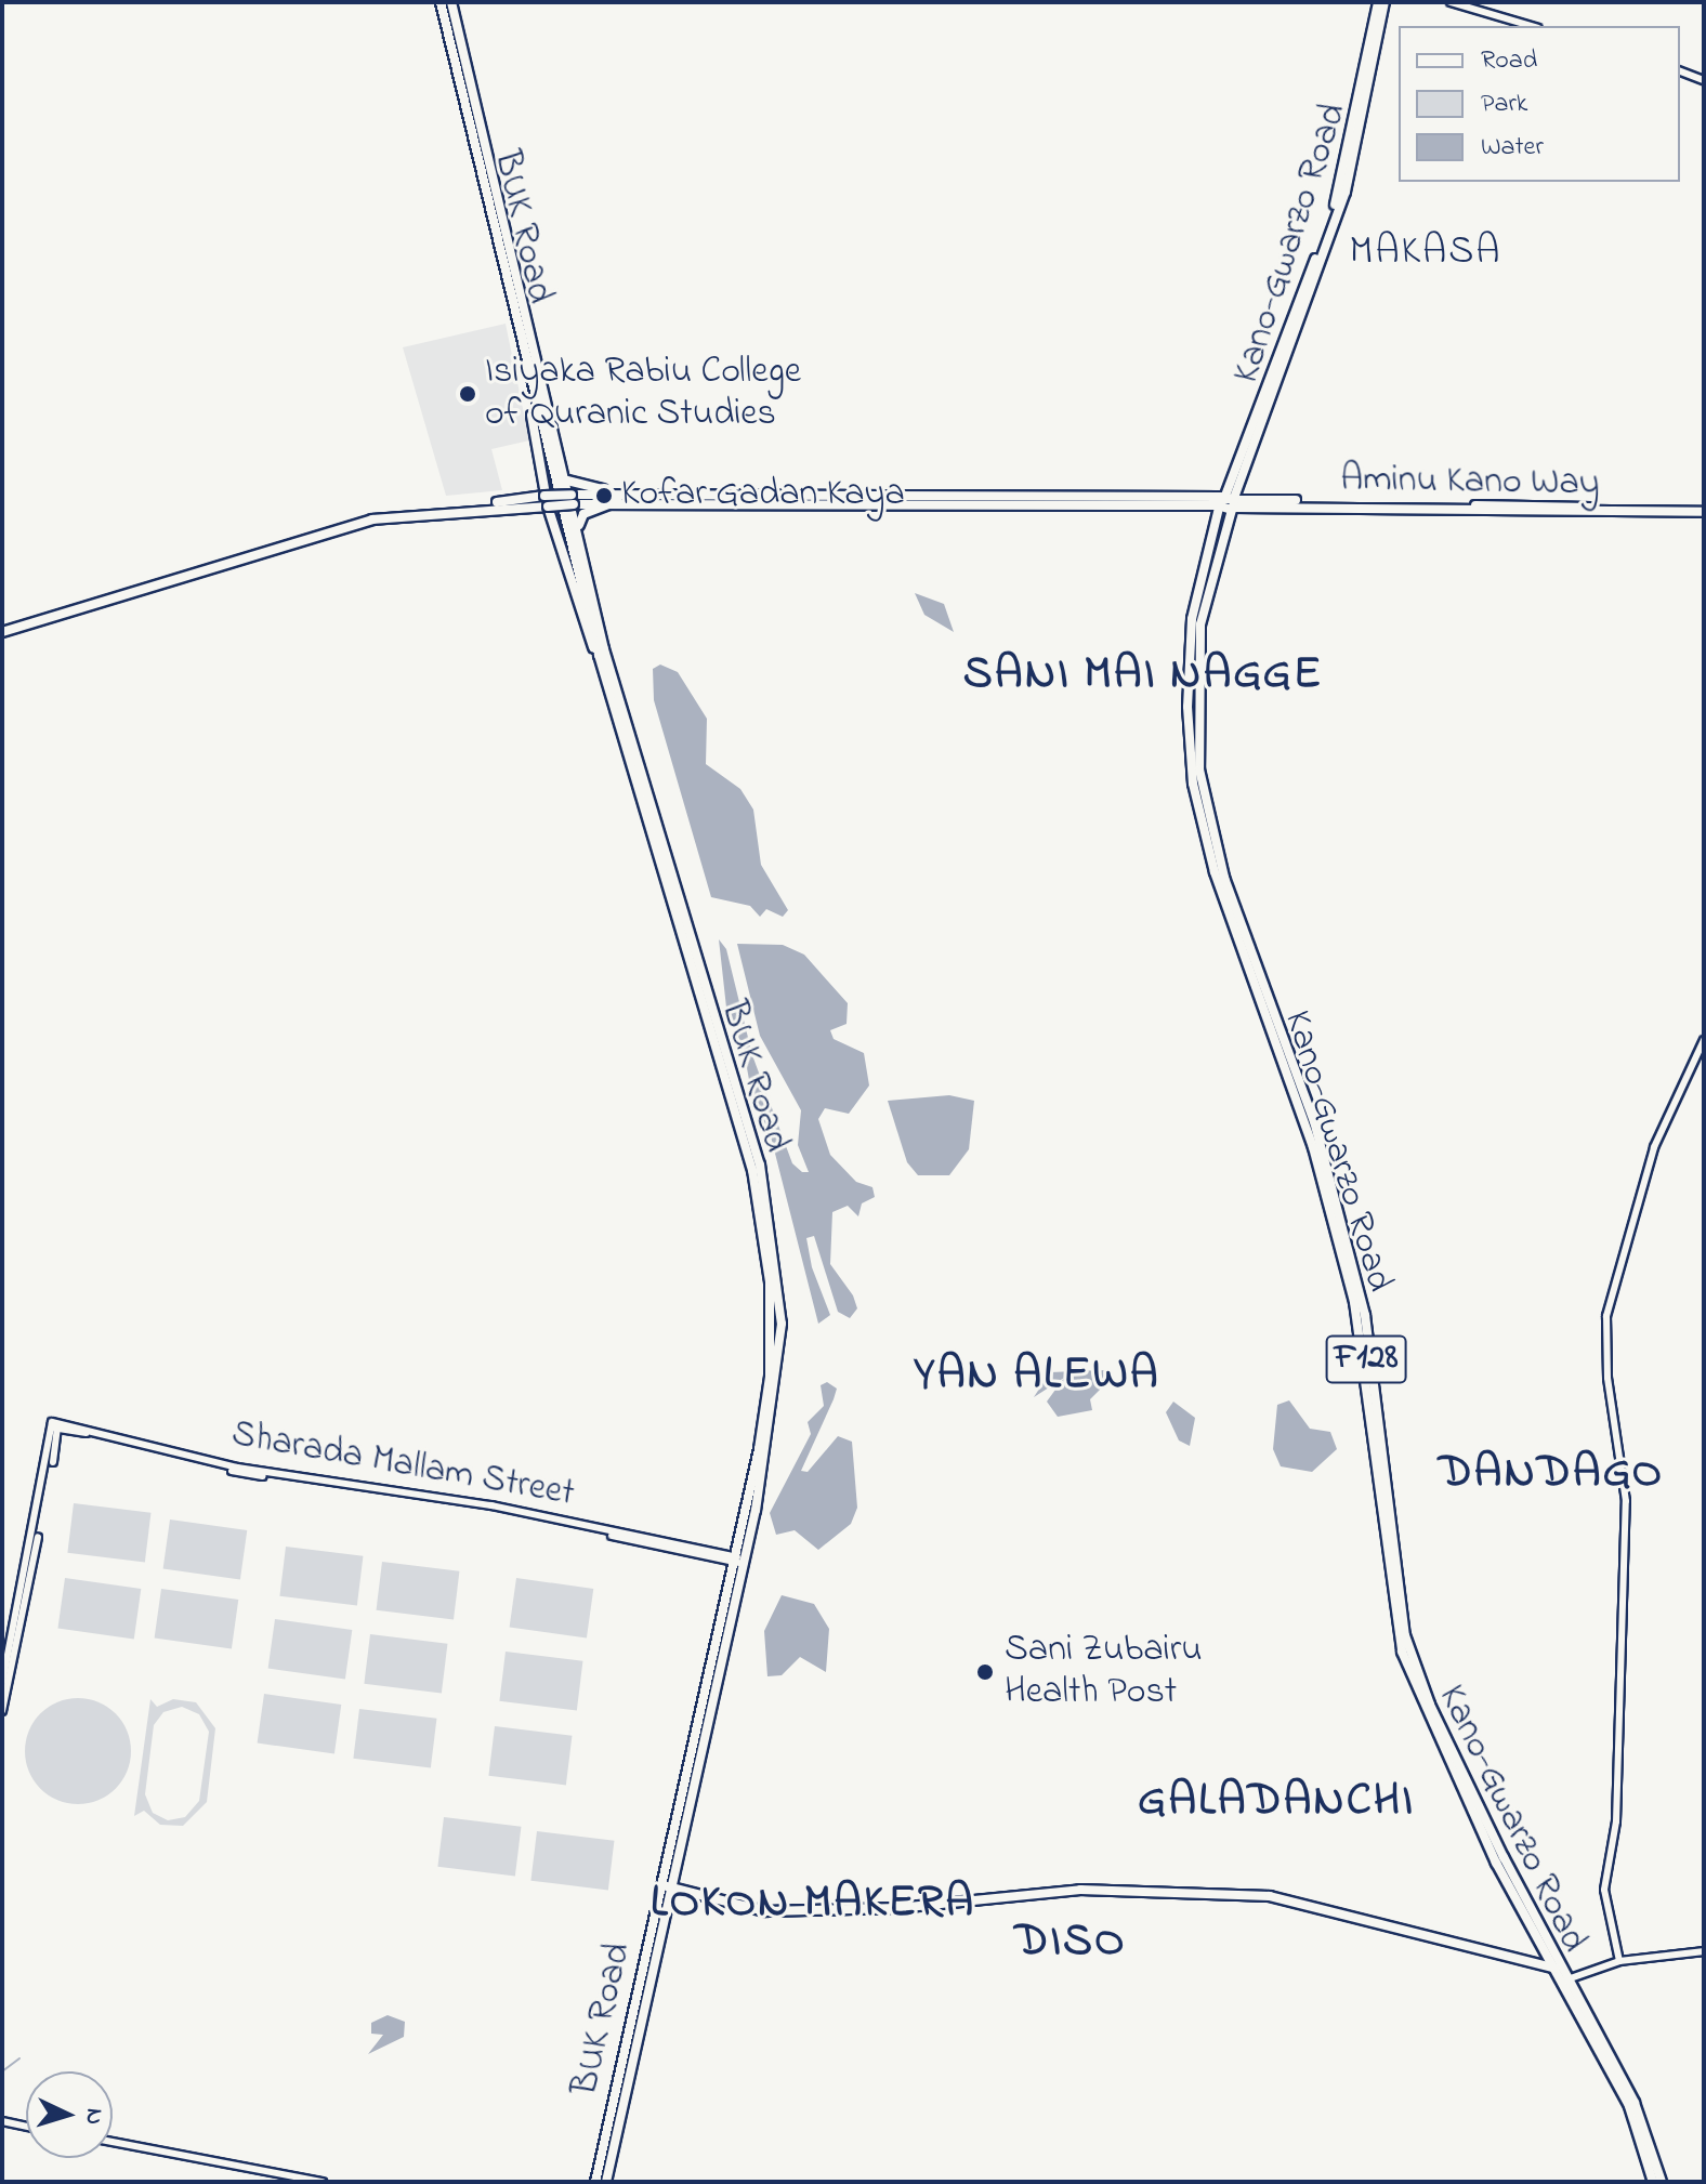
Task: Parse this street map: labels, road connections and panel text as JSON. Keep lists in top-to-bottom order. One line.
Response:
{"streets":{"main road":["BUK Road","Kano-Gwarzo Road","Aminu Kano Way","F128"],"street":["Sharada Mallam Street"]},"crossings":[["BUK Road","Sharada Mallam Street"],["Kano-Gwarzo Road","Aminu Kano Way"],["Kano-Gwarzo Road","F128"],["Aminu Kano Way","F128"]],"districts":["MAKASA","SANI MAI NAGGE","YAN ALEWA","DANDAGO","GALADANCHI","LOKON MAKERA","DISO"],"places":["Isiyaka Rabiu College of Quranic Studies","Kofar Gadan Kaya","Sani Zubairu Health Post"],"legend":["Road","Park","Water"],"north":"right"}
